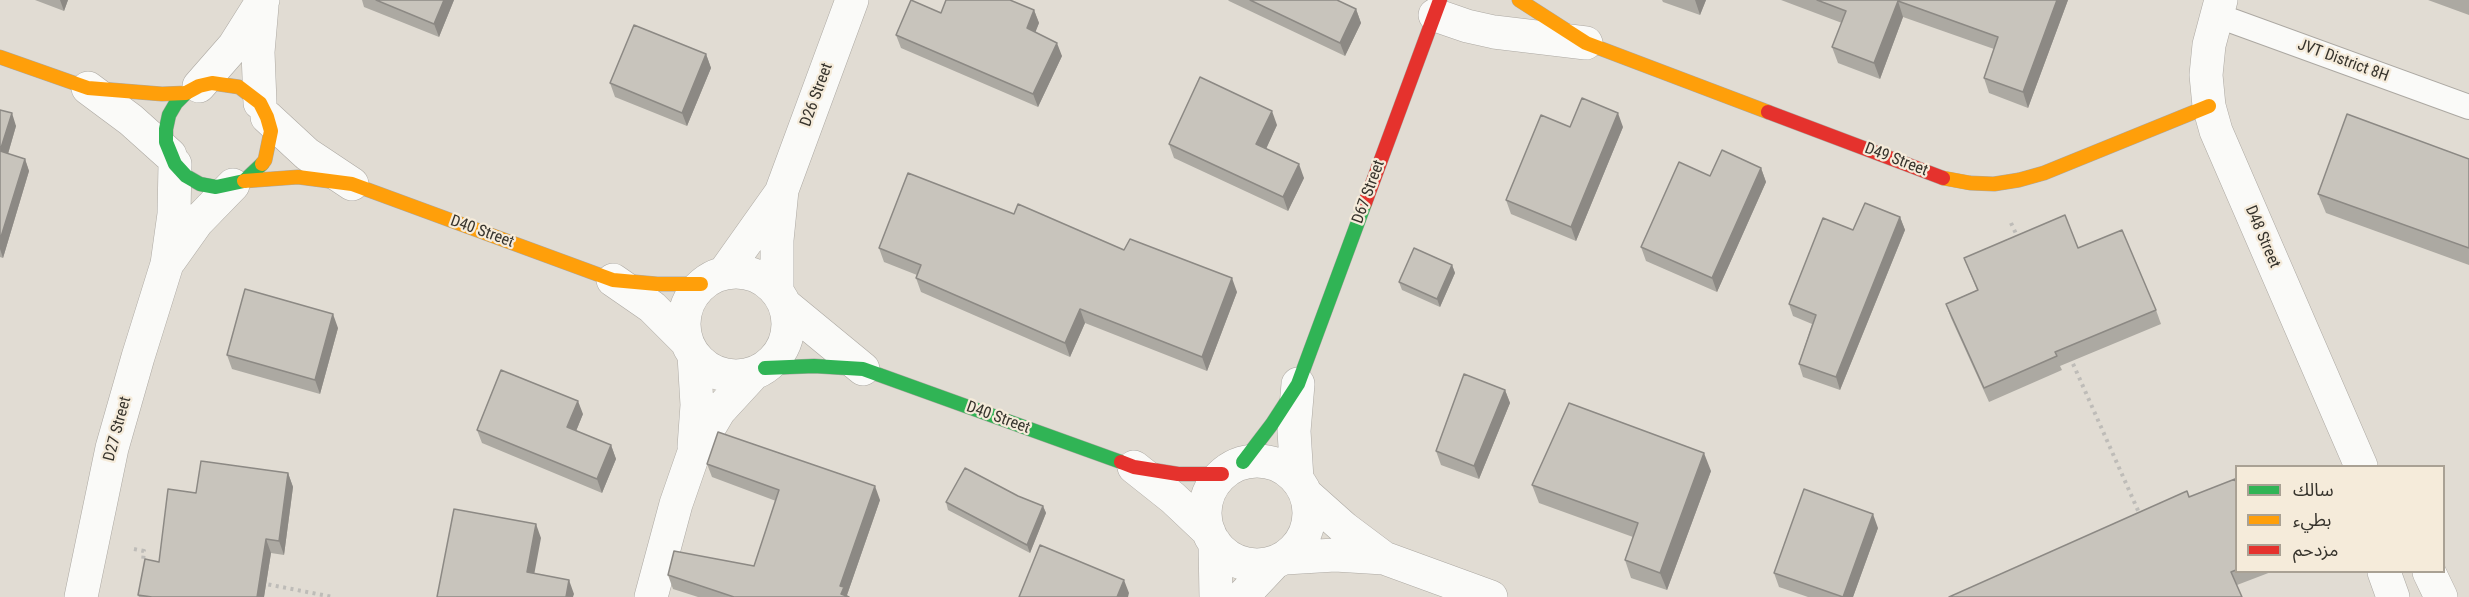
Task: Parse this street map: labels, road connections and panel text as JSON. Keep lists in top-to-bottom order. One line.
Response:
{"streets":{"street":["D26 Street","D49 Street","D67 Street","D40 Street","D48 Street","D27 Street"],"lane":["JVT District 8H"]},"crossings":[["JVT District 8H","D48 Street"],["D26 Street","D40 Street"],["D49 Street","D67 Street"],["D49 Street","D48 Street"],["D67 Street","D40 Street"],["D40 Street","D27 Street"]],"legend":["سالك","بطيء","مزدحم"]}
